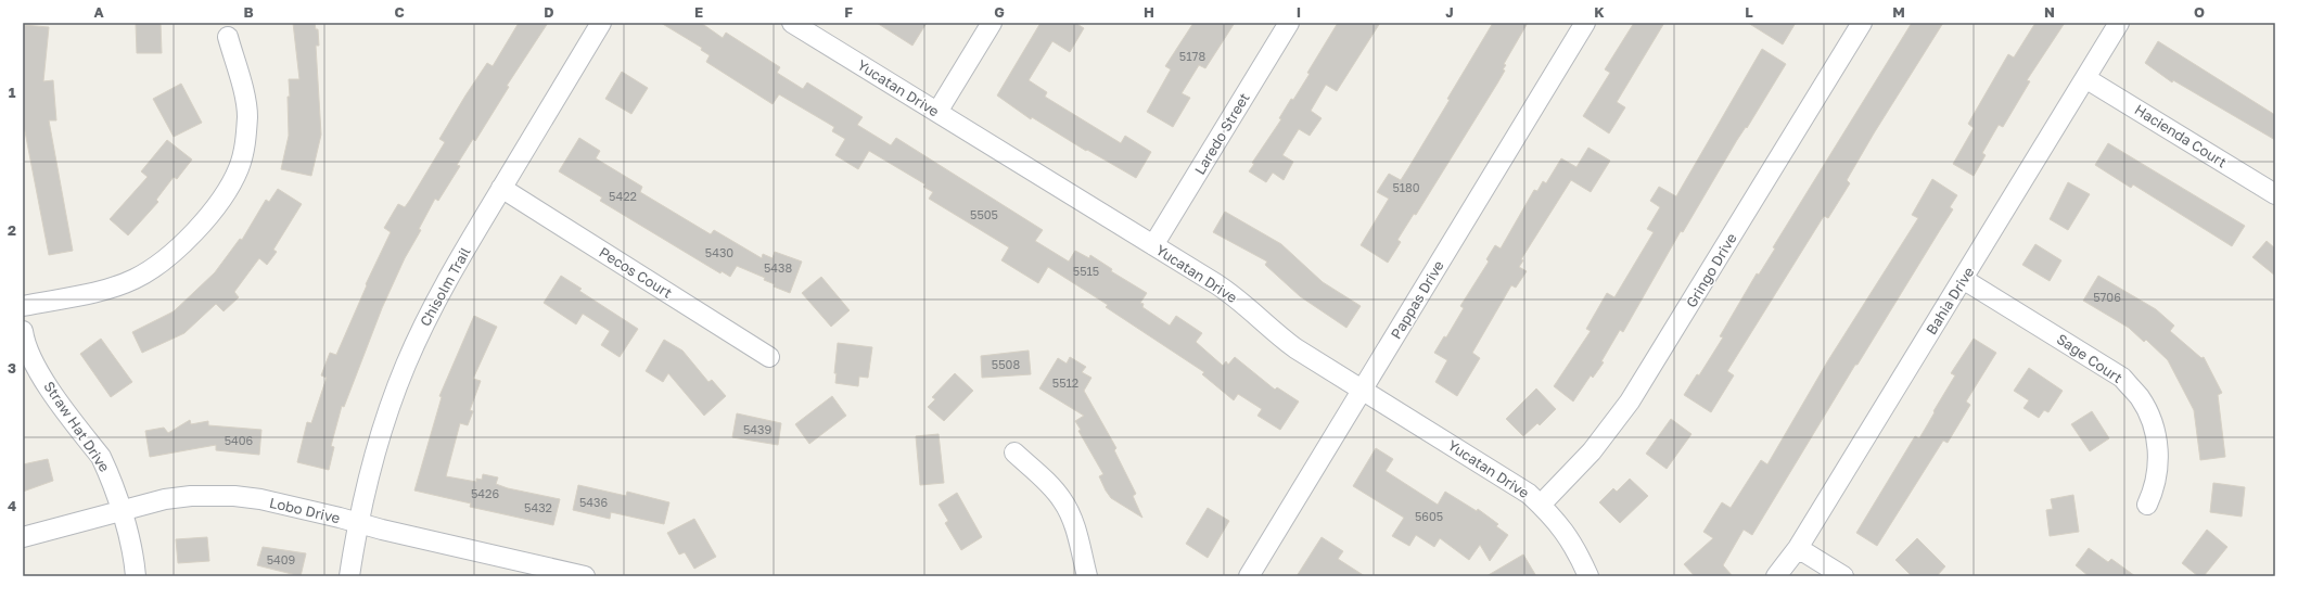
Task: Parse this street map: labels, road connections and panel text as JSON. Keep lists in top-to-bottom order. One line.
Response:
{"streets":{"street":["Yucatan Drive","Laredo Street","Hacienda Court","Gringo Drive","Pecos Court","Chisolm Trail","Pappas Drive","Bahia Drive","Sage Court","Straw Hat Drive","Lobo Drive"]},"crossings":[["Yucatan Drive","Laredo Street"],["Yucatan Drive","Gringo Drive"],["Yucatan Drive","Pappas Drive"],["Hacienda Court","Bahia Drive"],["Pecos Court","Chisolm Trail"],["Chisolm Trail","Lobo Drive"],["Bahia Drive","Sage Court"],["Straw Hat Drive","Lobo Drive"]],"house_numbers":["5178","5180","5422","5505","5430","5438","5515","5706","5508","5512","5439","5406","5426","5436","5432","5605","5409"],"grid":{"columns":["A","B","C","D","E","F","G","H","I","J","K","L","M","N","O"],"rows":["1","2","3","4"]}}
